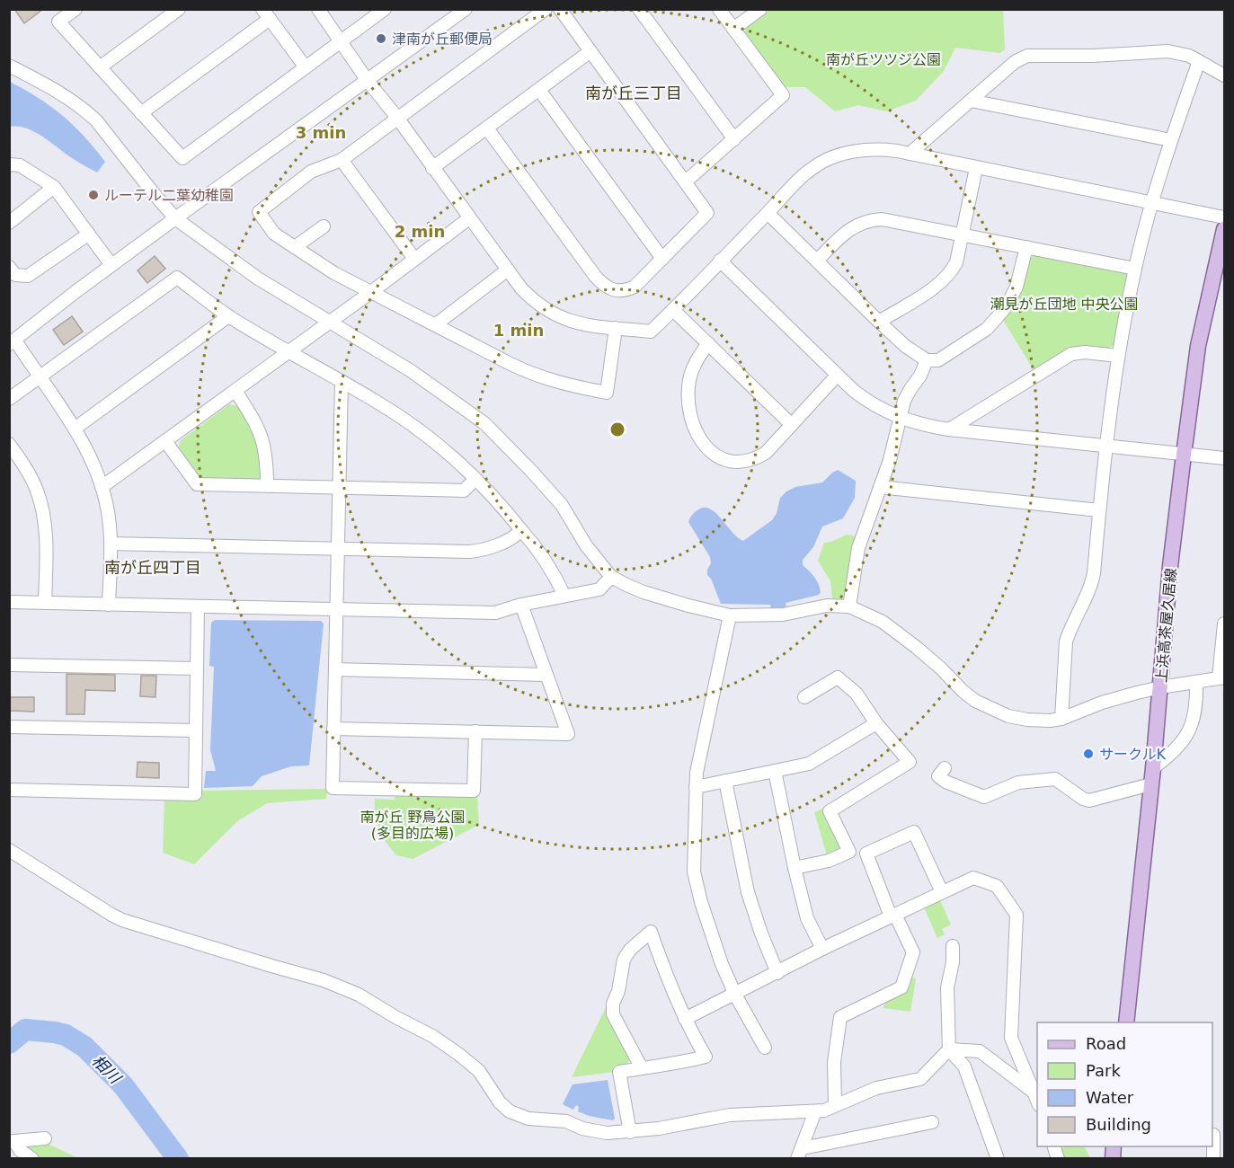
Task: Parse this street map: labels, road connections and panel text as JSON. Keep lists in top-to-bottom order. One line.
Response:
{"streets":{"main road":["上浜高茶屋久居線"]},"districts":["南が丘三丁目","南が丘四丁目"],"water":["相川"],"parks":["南が丘ツツジ公園","潮見が丘団地 中央公園","南が丘 野鳥公園 (多目的広場)"],"places":["津南が丘郵便局","ルーテル二葉幼稚園","サークルK"],"legend":["Road","Park","Water","Building"],"rings":["3 min","2 min","1 min"]}
